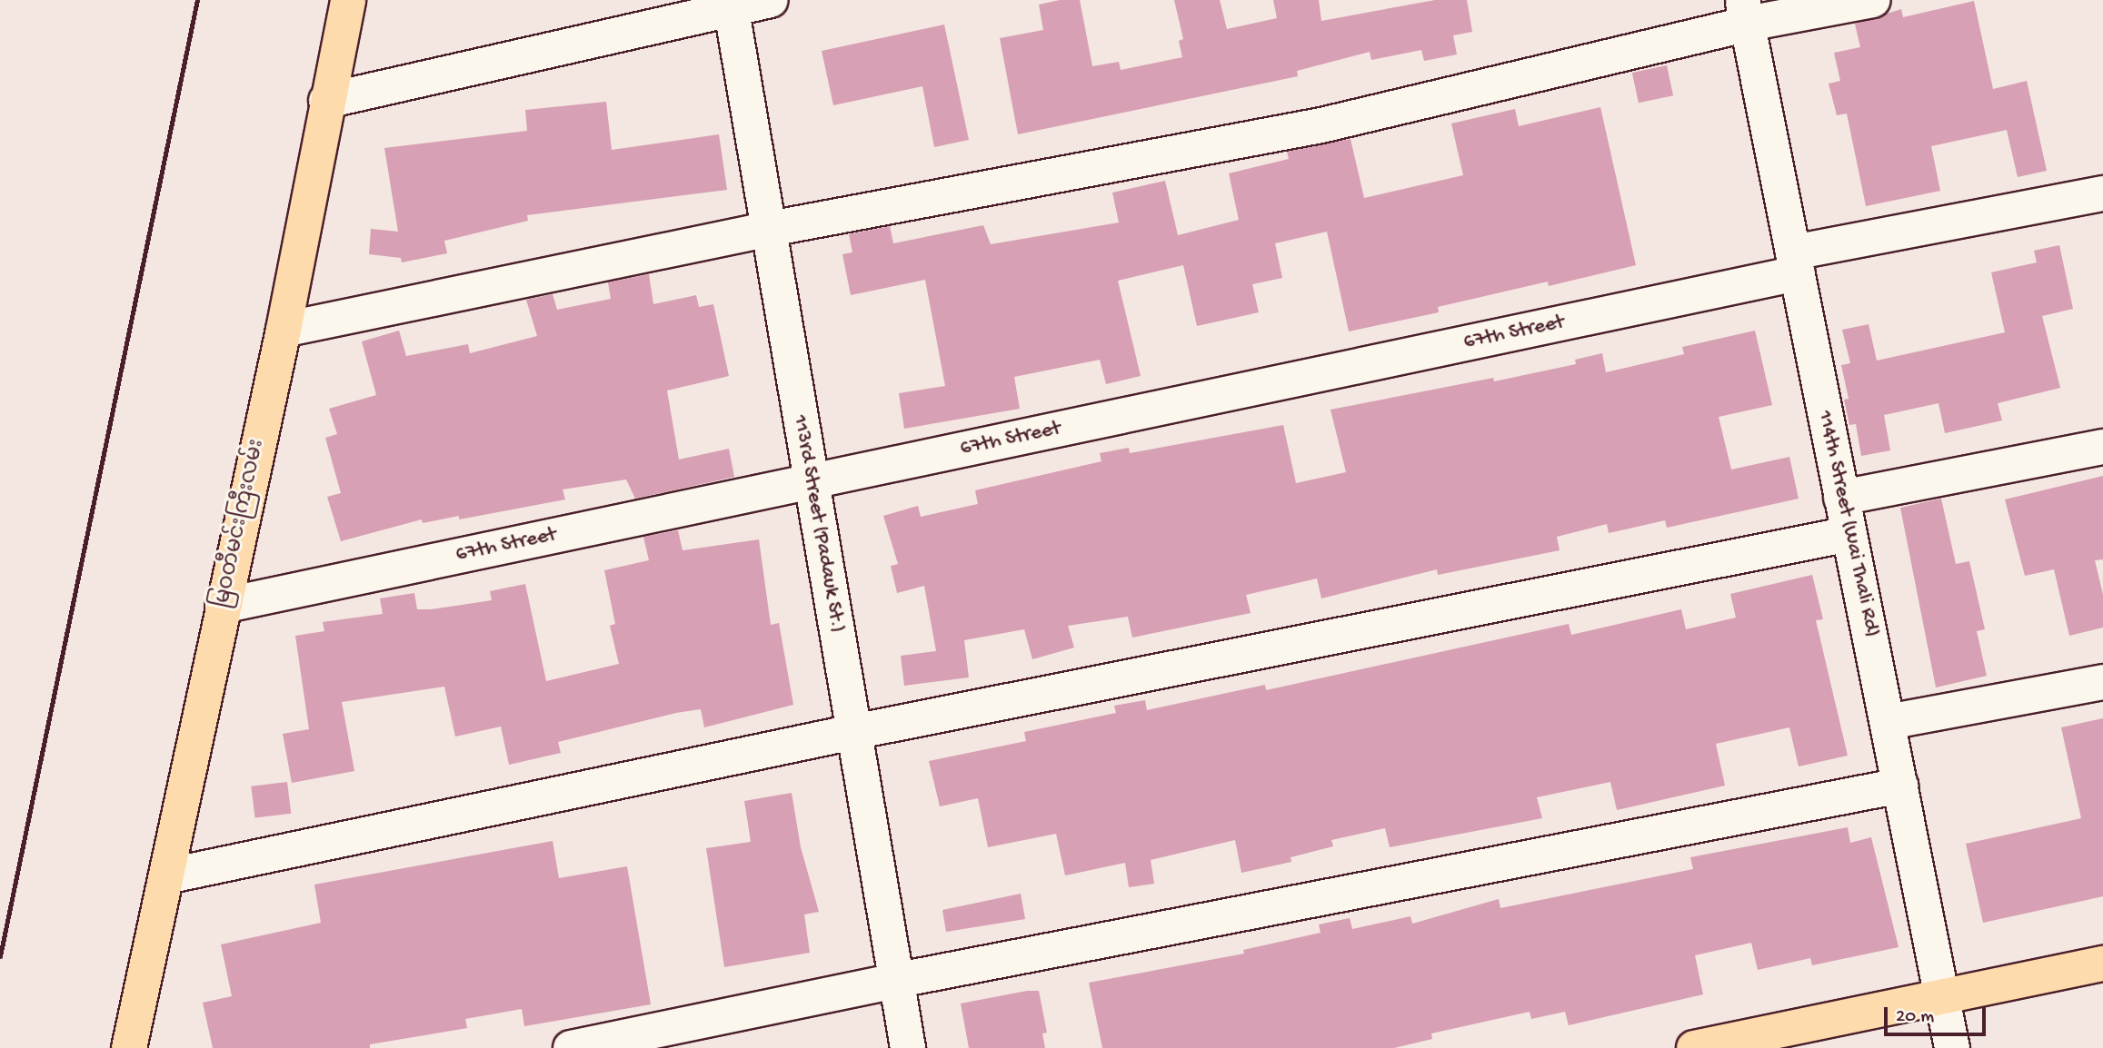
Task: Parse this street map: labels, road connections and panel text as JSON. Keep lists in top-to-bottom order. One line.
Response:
{"streets":{"main road":["မြဝတီမင်းကြီးလမ်း"],"street":["67th Street","113rd Street (Padauk St.)","114th Street (Wai Thali Rd)"]},"crossings":[["67th Street","မြဝတီမင်းကြီးလမ်း"],["67th Street","113rd Street (Padauk St.)"],["67th Street","114th Street (Wai Thali Rd)"]],"scale_bar":"20 m"}
